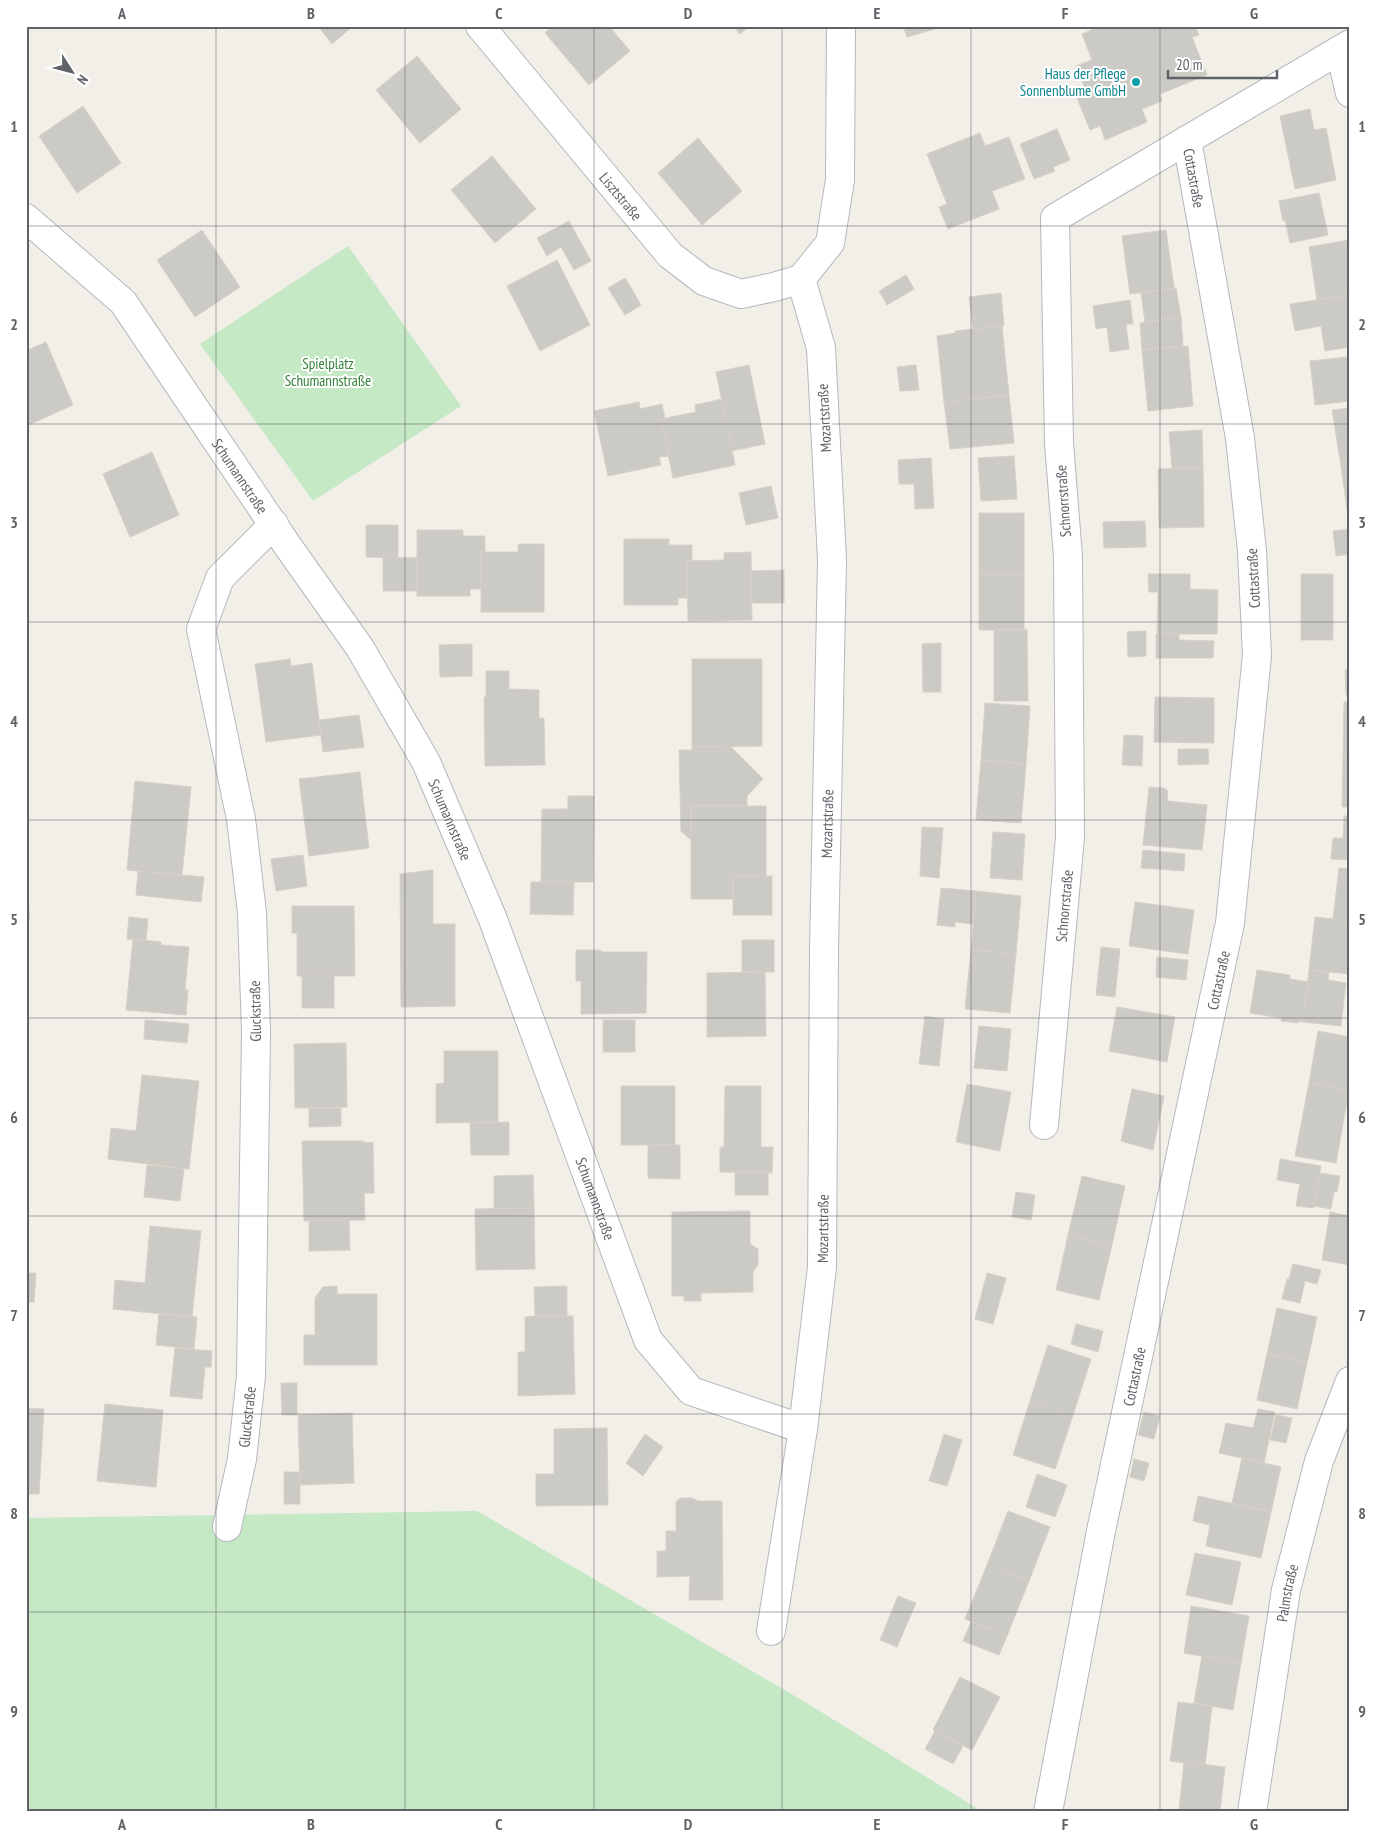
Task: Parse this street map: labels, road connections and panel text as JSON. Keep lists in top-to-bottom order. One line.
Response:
{"streets":{"street":["Cottastraße","Lisztstraße","Mozartstraße","Schumannstraße","Schnorrstraße","Gluckstraße","Palmstraße"]},"crossings":[["Cottastraße","Schnorrstraße"],["Lisztstraße","Mozartstraße"],["Mozartstraße","Schumannstraße"],["Schumannstraße","Gluckstraße"]],"parks":["Spielplatz Schumannstraße"],"places":["Haus der Pflege Sonnenblume GmbH"],"scale_bar":"20 m","north":"bottom right","grid":{"columns":["A","B","C","D","E","F","G"],"rows":["1","2","3","4","5","6","7","8","9"]}}
